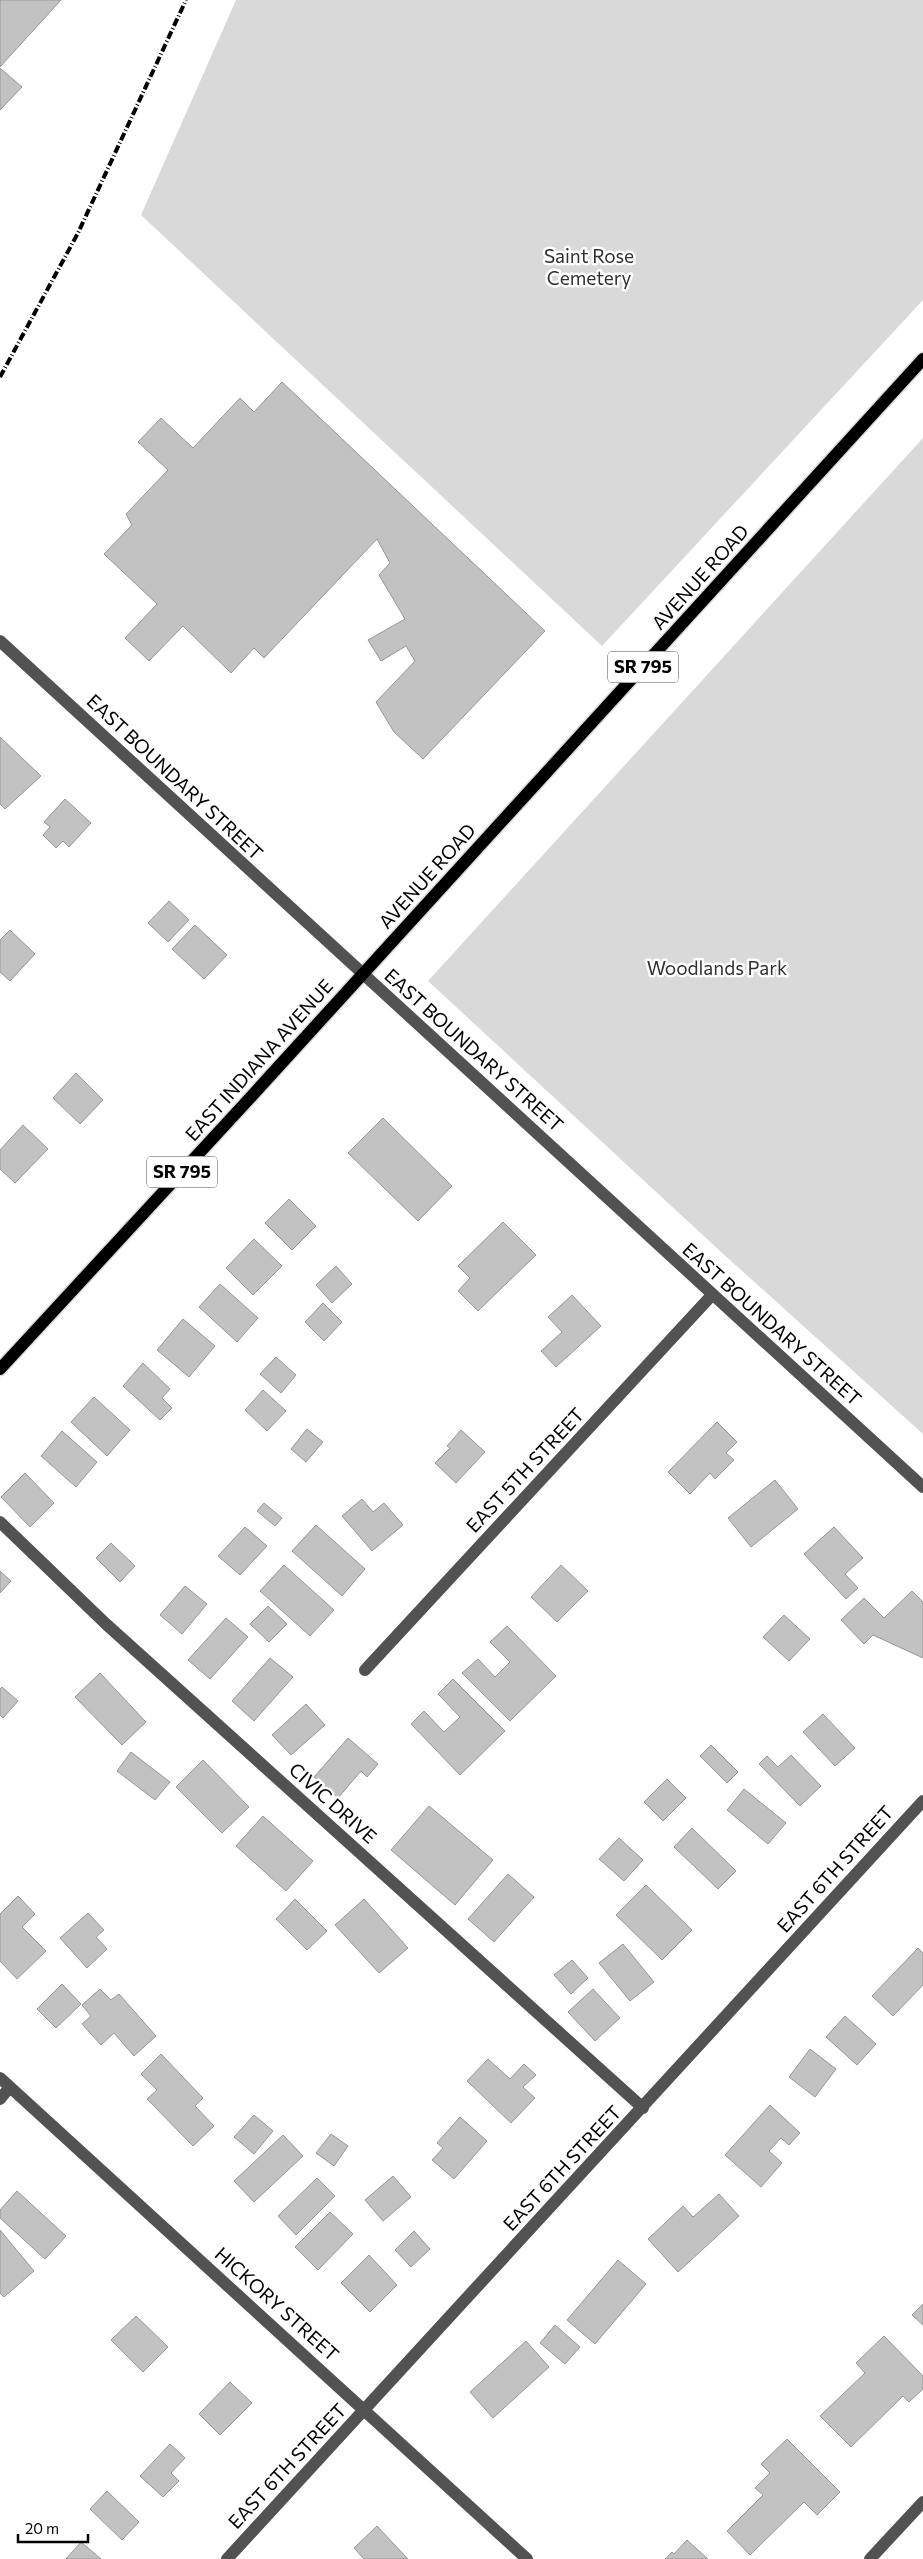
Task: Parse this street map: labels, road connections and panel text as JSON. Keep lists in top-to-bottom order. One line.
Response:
{"streets":{"main road":["AVENUE ROAD","SR 795","EAST INDIANA AVENUE"],"street":["EAST BOUNDARY STREET","EAST 5TH STREET","CIVIC DRIVE","EAST 6TH STREET","HICKORY STREET"]},"crossings":[["AVENUE ROAD","EAST BOUNDARY STREET"],["AVENUE ROAD","EAST INDIANA AVENUE"],["EAST BOUNDARY STREET","EAST INDIANA AVENUE"],["EAST BOUNDARY STREET","EAST 5TH STREET"],["CIVIC DRIVE","EAST 6TH STREET"],["EAST 6TH STREET","HICKORY STREET"]],"parks":["Saint Rose Cemetery","Woodlands Park"],"scale_bar":"20 m"}
